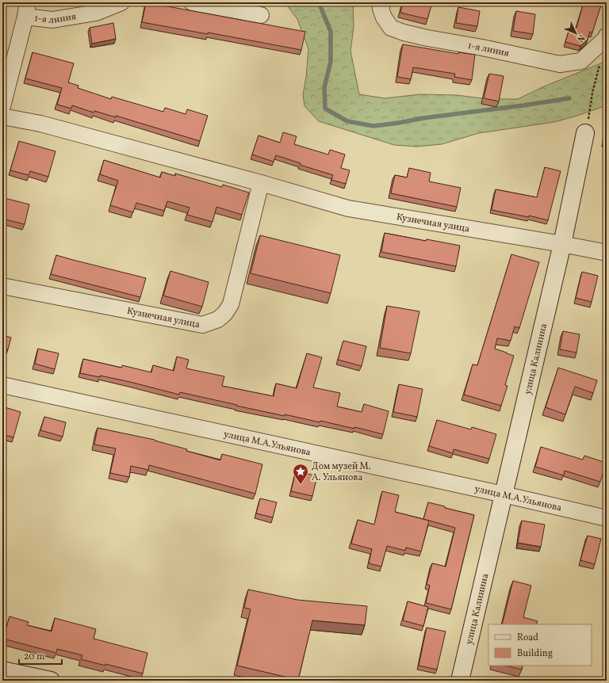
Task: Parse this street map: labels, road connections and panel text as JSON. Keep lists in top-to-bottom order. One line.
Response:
{"streets":{"street":["1-я линия","Кузнечная улица","улица Калинина","улица М.А.Ульянова"]},"crossings":[["Кузнечная улица","улица Калинина"],["улица Калинина","улица М.А.Ульянова"]],"places":{"place":["Дом музей М. А. Ульянова"]},"legend":["Road","Building"],"scale_bar":"20 m","north":"bottom right"}
